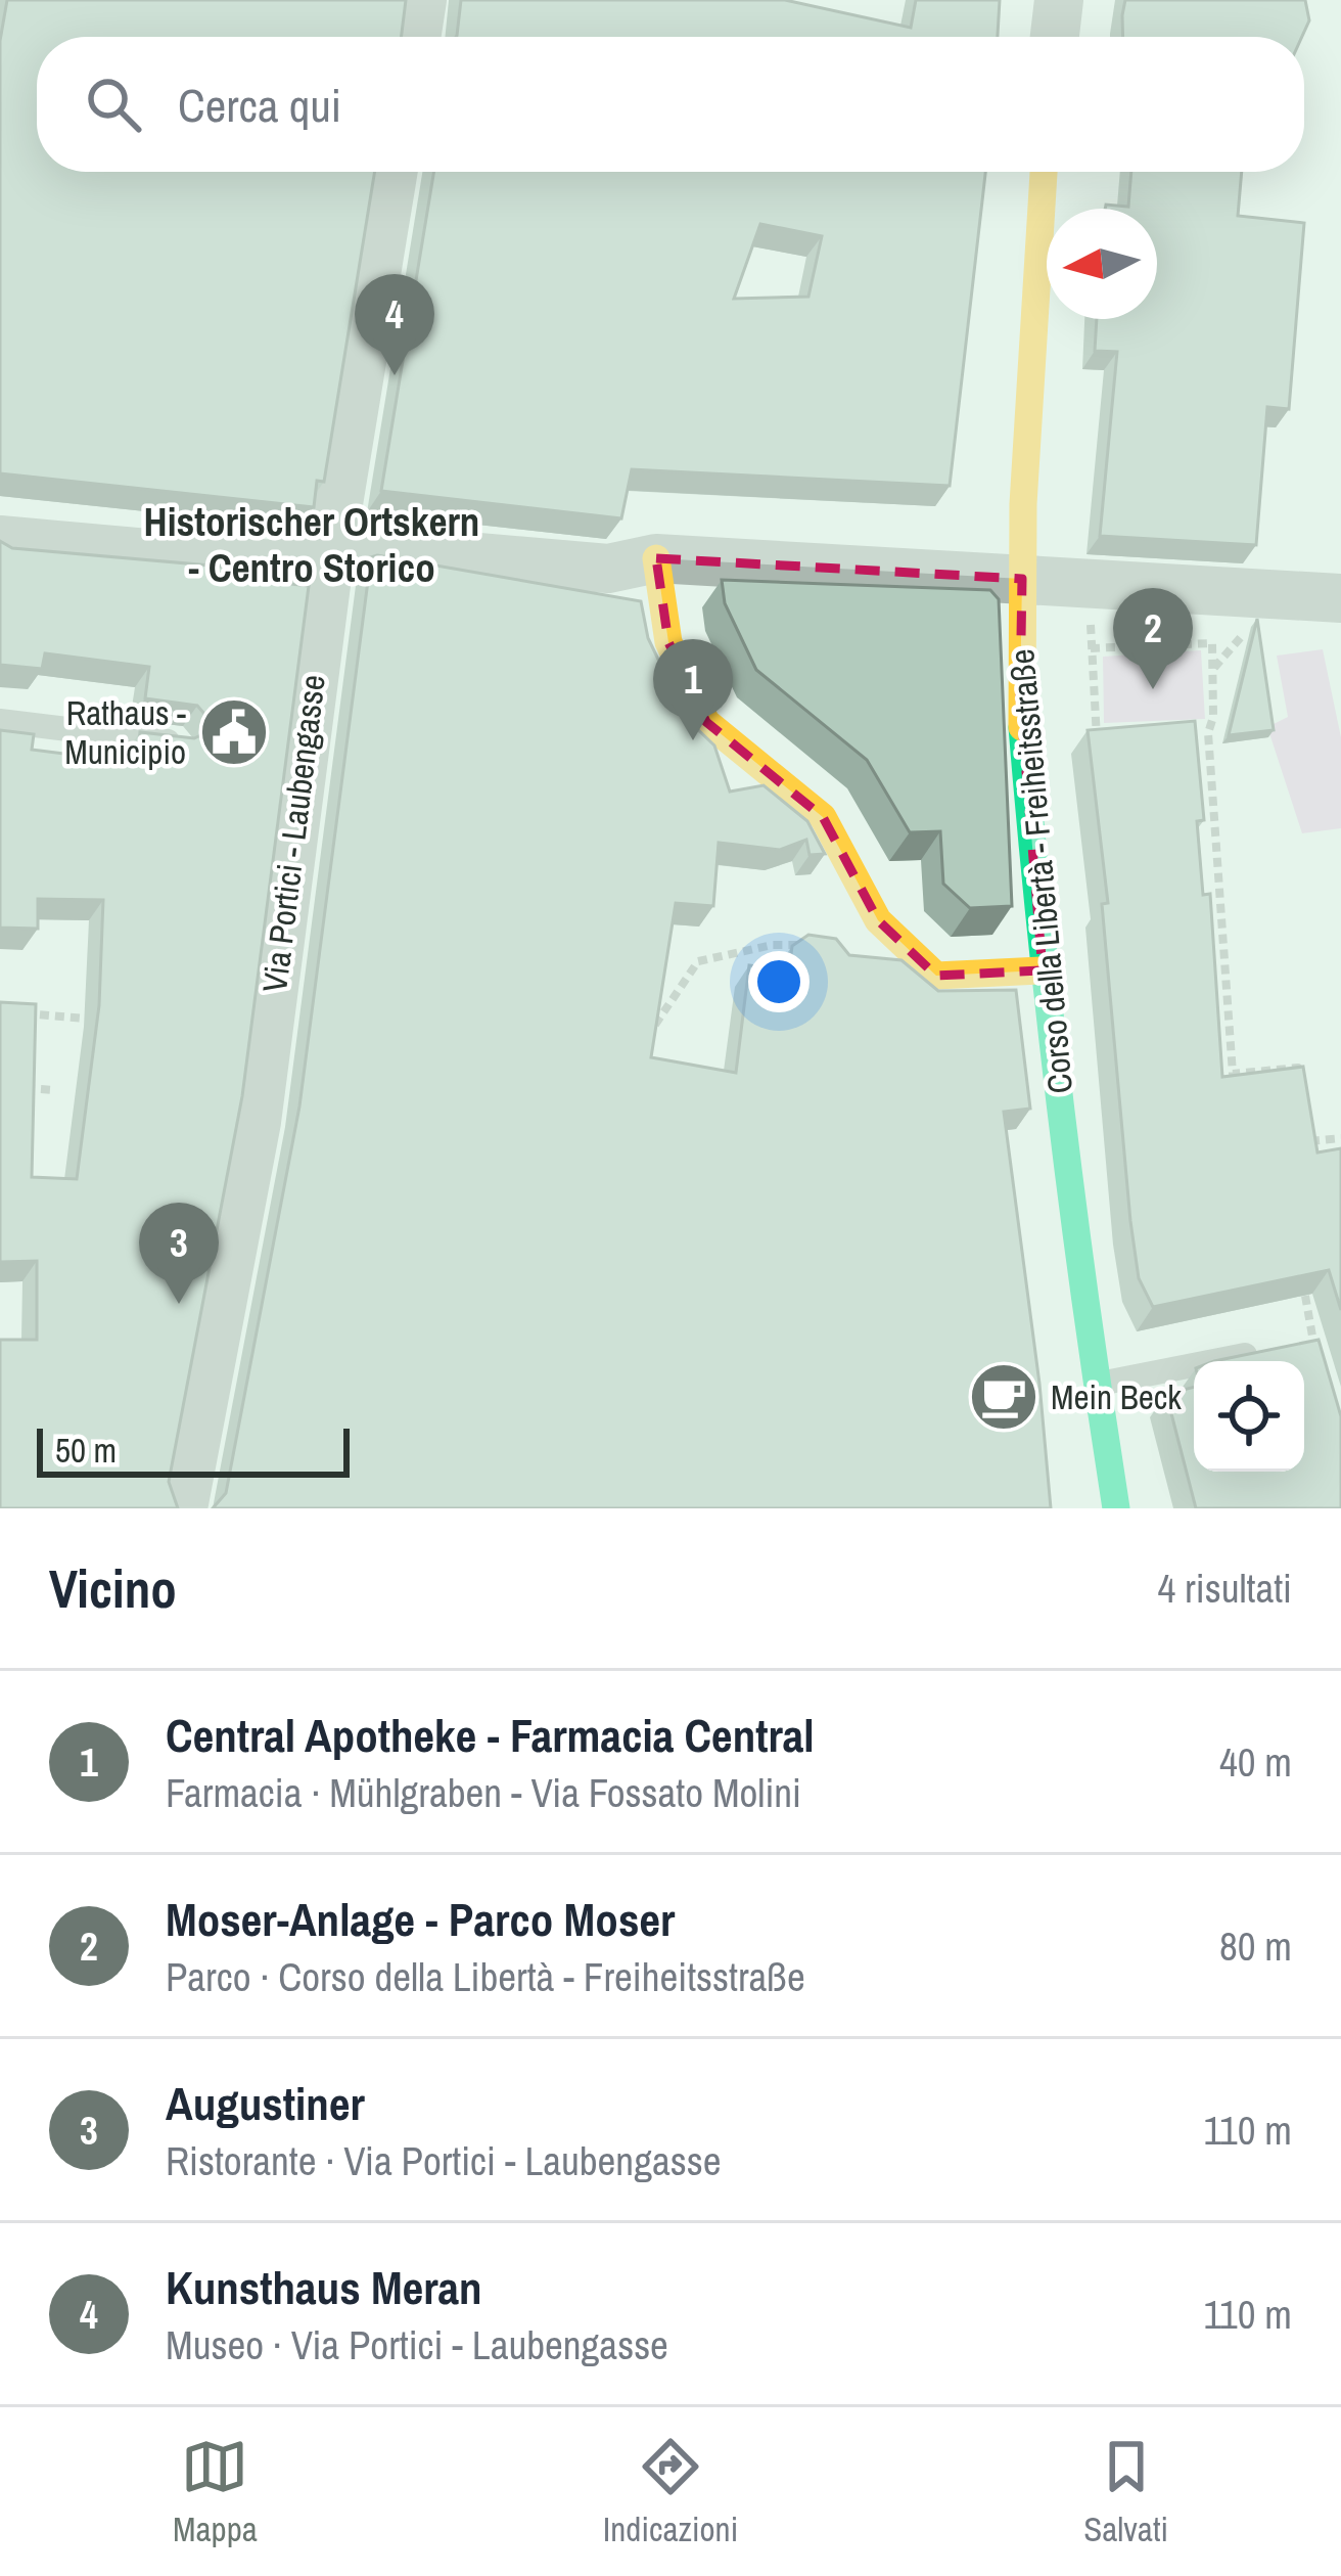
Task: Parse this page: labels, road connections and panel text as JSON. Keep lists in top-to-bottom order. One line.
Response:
{"streets":{"street":["Via Portici - Laubengasse","Corso della Libertà - Freiheitsstraße"]},"districts":["Historischer Ortskern - Centro Storico"],"places":{"public building":["Rathaus - Municipio"],"cafe":["Mein Beck"]},"scale_bar":"50 m","north":"left","page":{"search":"Cerca qui","pins":["4","2","1","3"],"scale":"50 m","heading":["Vicino","4 risultati"],"list":[{"mark":"1","name":"Central Apotheke - Farmacia Central","note":"Farmacia · Mühlgraben - Via Fossato Molini","value":"40 m"},{"mark":"2","name":"Moser-Anlage - Parco Moser","note":"Parco · Corso della Libertà - Freiheitsstraße","value":"80 m"},{"mark":"3","name":"Augustiner","note":"Ristorante · Via Portici - Laubengasse","value":"110 m"},{"mark":"4","name":"Kunsthaus Meran","note":"Museo · Via Portici - Laubengasse","value":"110 m"}],"nav":["Mappa","Indicazioni","Salvati"]}}
